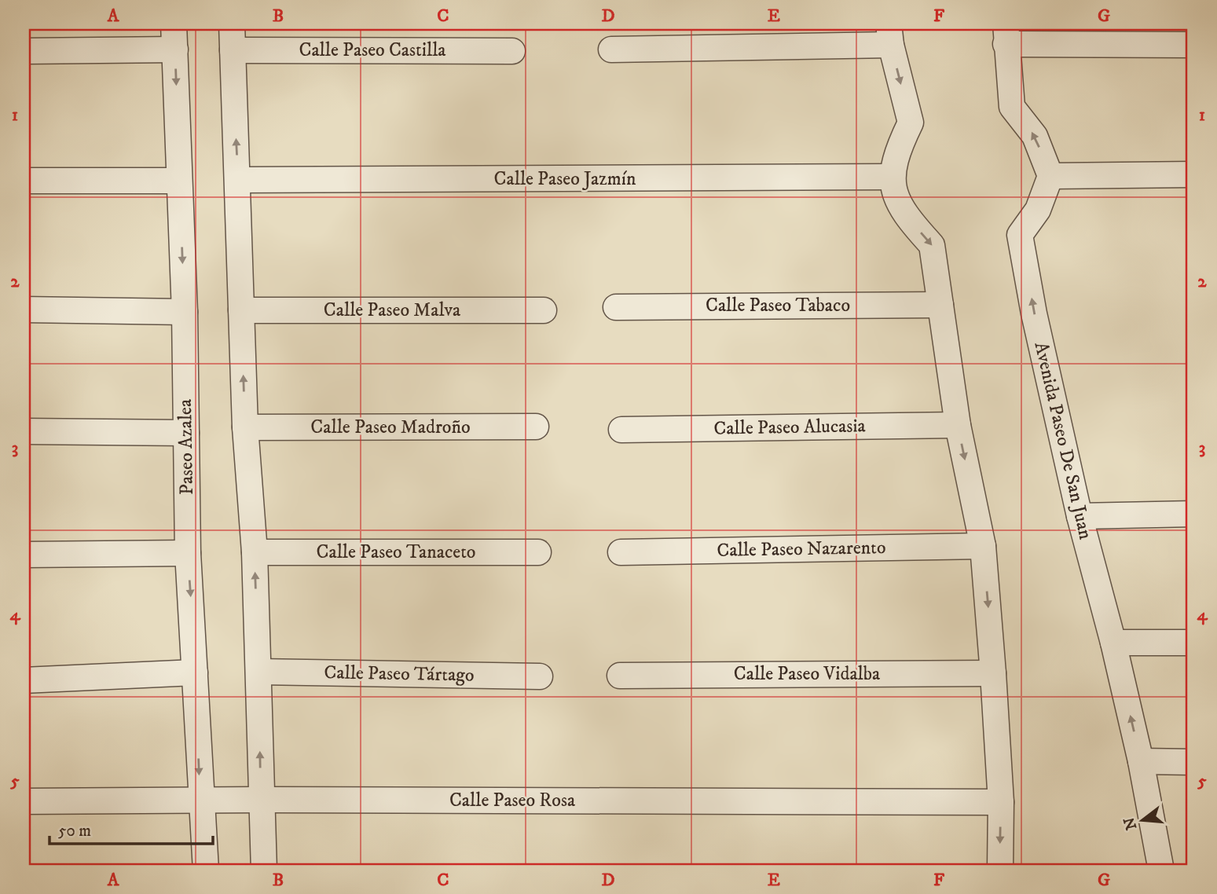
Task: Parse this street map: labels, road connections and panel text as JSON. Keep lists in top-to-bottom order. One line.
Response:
{"streets":{"street":["Calle Paseo Castilla","Calle Paseo Jazmín","Calle Paseo Tabaco","Calle Paseo Malva","Calle Paseo Madroño","Calle Paseo Alucasia","Avenida Paseo De San Juan","Paseo Azalea","Calle Paseo Nazarento","Calle Paseo Tanaceto","Calle Paseo Tártago","Calle Paseo Vidalba","Calle Paseo Rosa"]},"crossings":[["Paseo Azalea","Calle Paseo Rosa"]],"scale_bar":"50 m","north":"left","grid":{"columns":["A","B","C","D","E","F","G"],"rows":["1","2","3","4","5"]}}
